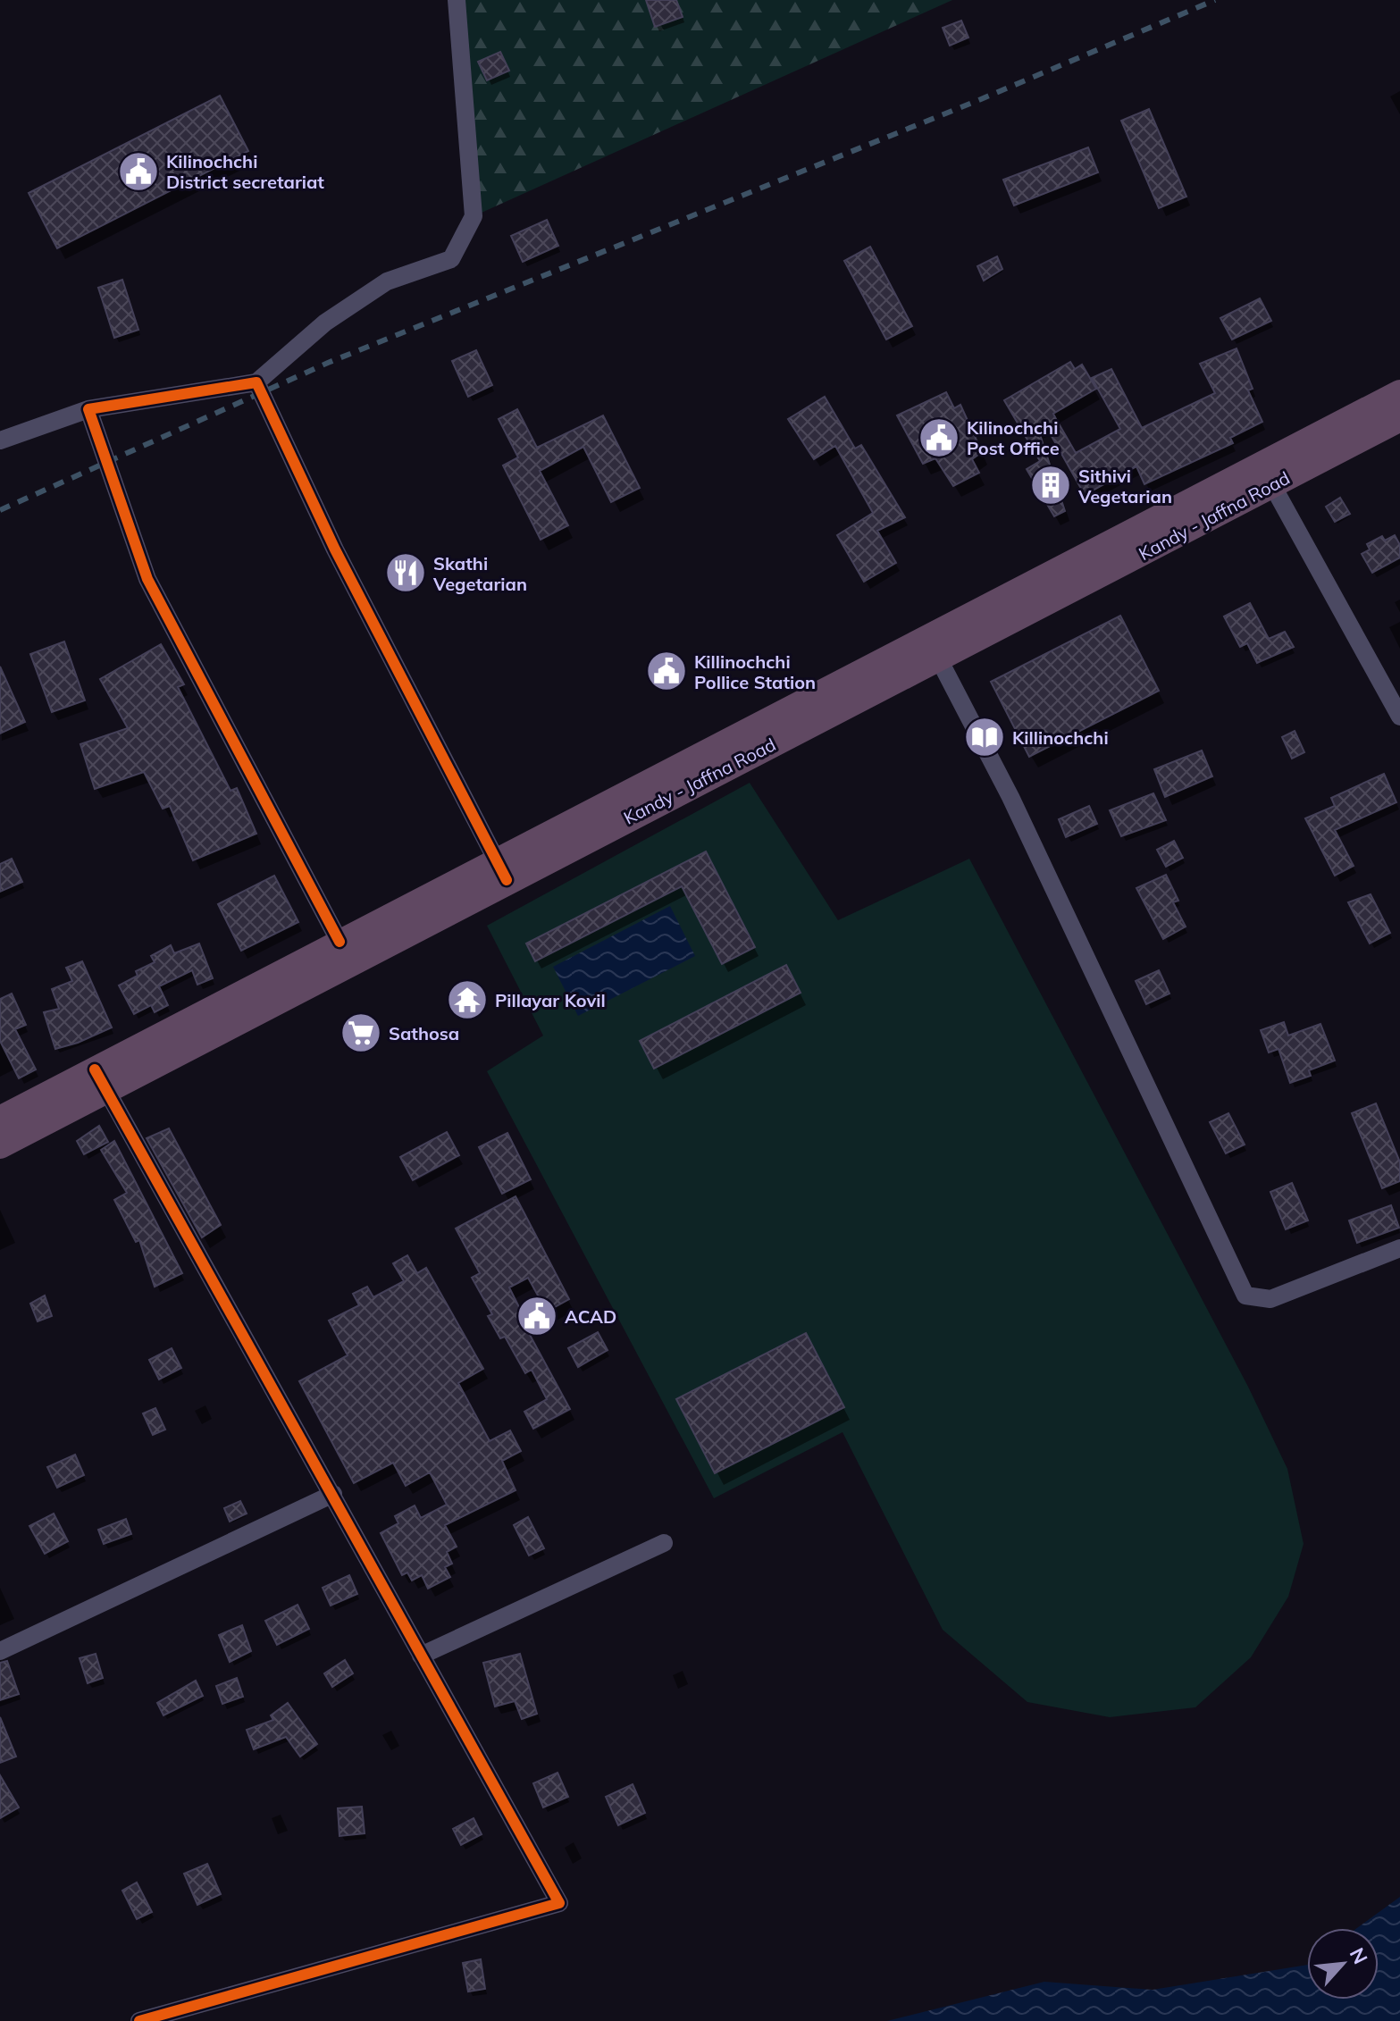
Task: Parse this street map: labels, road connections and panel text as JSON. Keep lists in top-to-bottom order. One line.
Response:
{"streets":{"highway":["Kandy - Jaffna Road"]},"places":{"public building":["Kilinochchi District secretariat","Kilinochchi Post Office","Killinochchi Pollice Station","ACAD"],"building":["Sithivi Vegetarian"],"restaurant":["Skathi Vegetarian"],"library":["Killinochchi"],"temple":["Pillayar Kovil"],"supermarket":["Sathosa"]},"north":"top right"}
